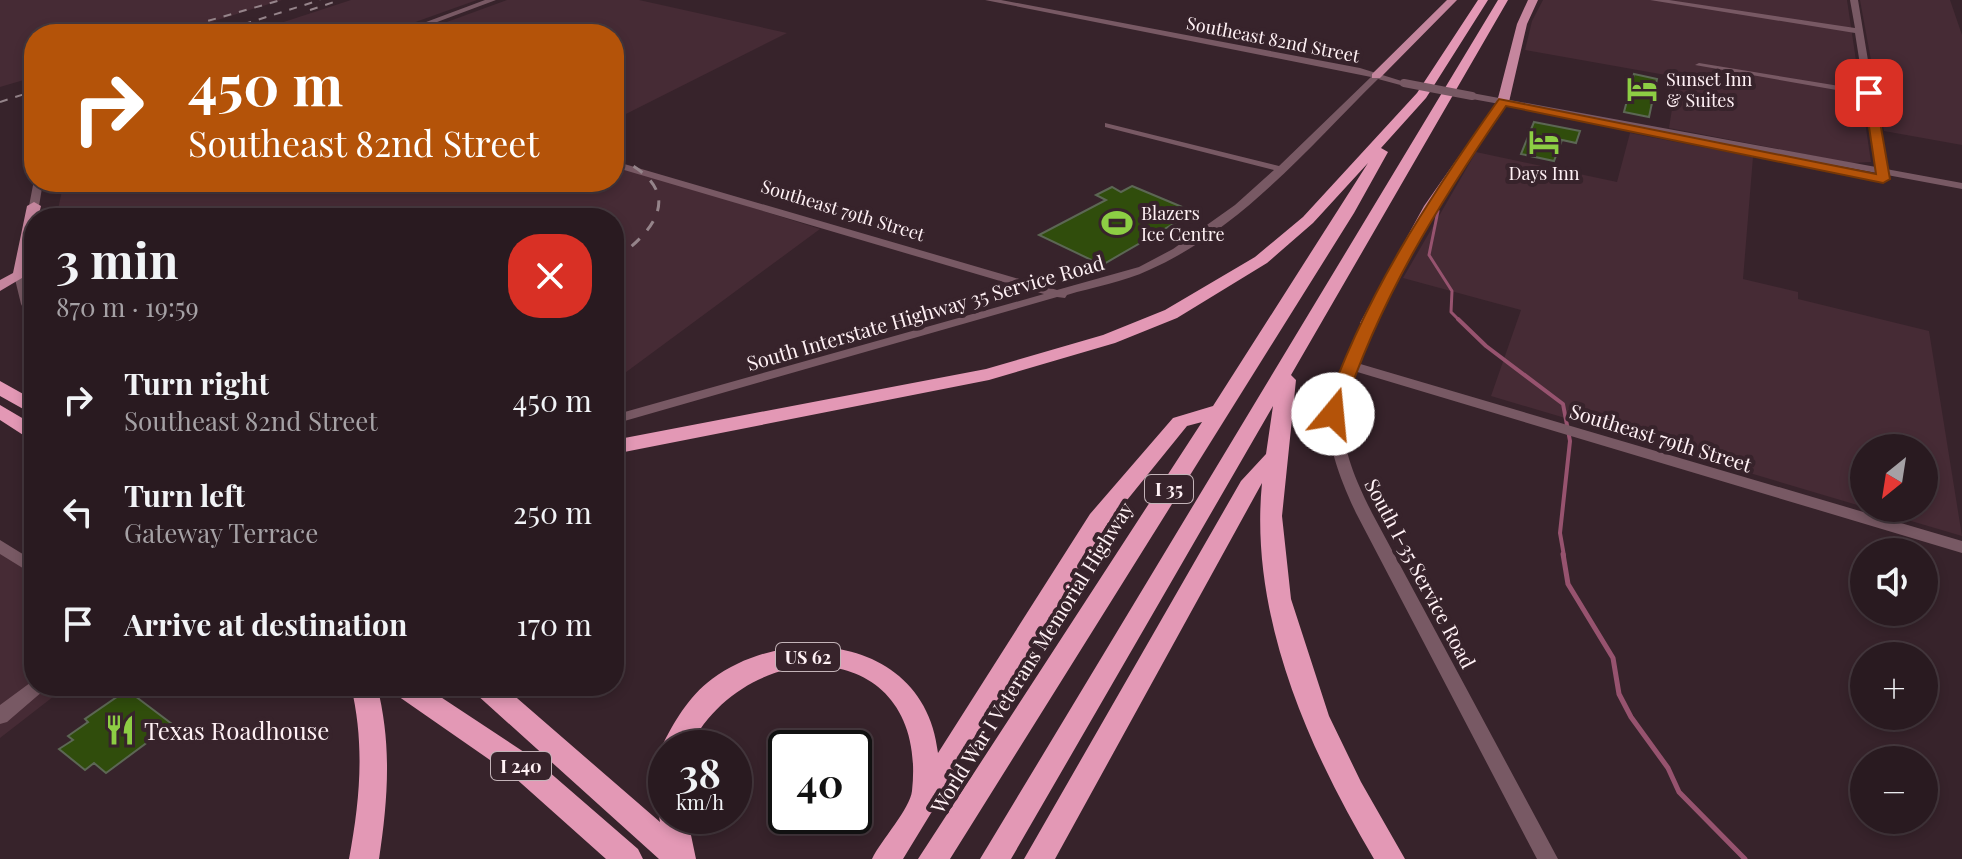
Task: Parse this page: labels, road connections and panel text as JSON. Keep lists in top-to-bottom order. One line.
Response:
{"streets":{"highway":["I 35","US 62","World War I Veterans Memorial Highway","I 240"],"main road":["South I-35 Service Road"],"street":["Southeast 82nd Street","Southeast 79th Street","South Interstate Highway 35 Service Road"]},"crossings":[["Southeast 82nd Street","South I-35 Service Road"],["Southeast 79th Street","South Interstate Highway 35 Service Road"],["Southeast 79th Street","South I-35 Service Road"],["I 35","World War I Veterans Memorial Highway"]],"places":{"hotel":["Sunset Inn & Suites","Days Inn"],"sports":["Blazers Ice Centre"],"restaurant":["Texas Roadhouse"]},"north":"bottom left","page":{"turn":["450 m","Southeast 82nd Street"],"heading":["3 min","870 m · 19:59"],"list":[{"name":"Turn right","note":"Southeast 82nd Street","value":"450 m"},{"name":"Turn left","note":"Gateway Terrace","value":"250 m"},{"name":"Arrive at destination","value":"170 m"}],"map_buttons":["+","−"],"speed":"38 km/h","limit":"40"}}
